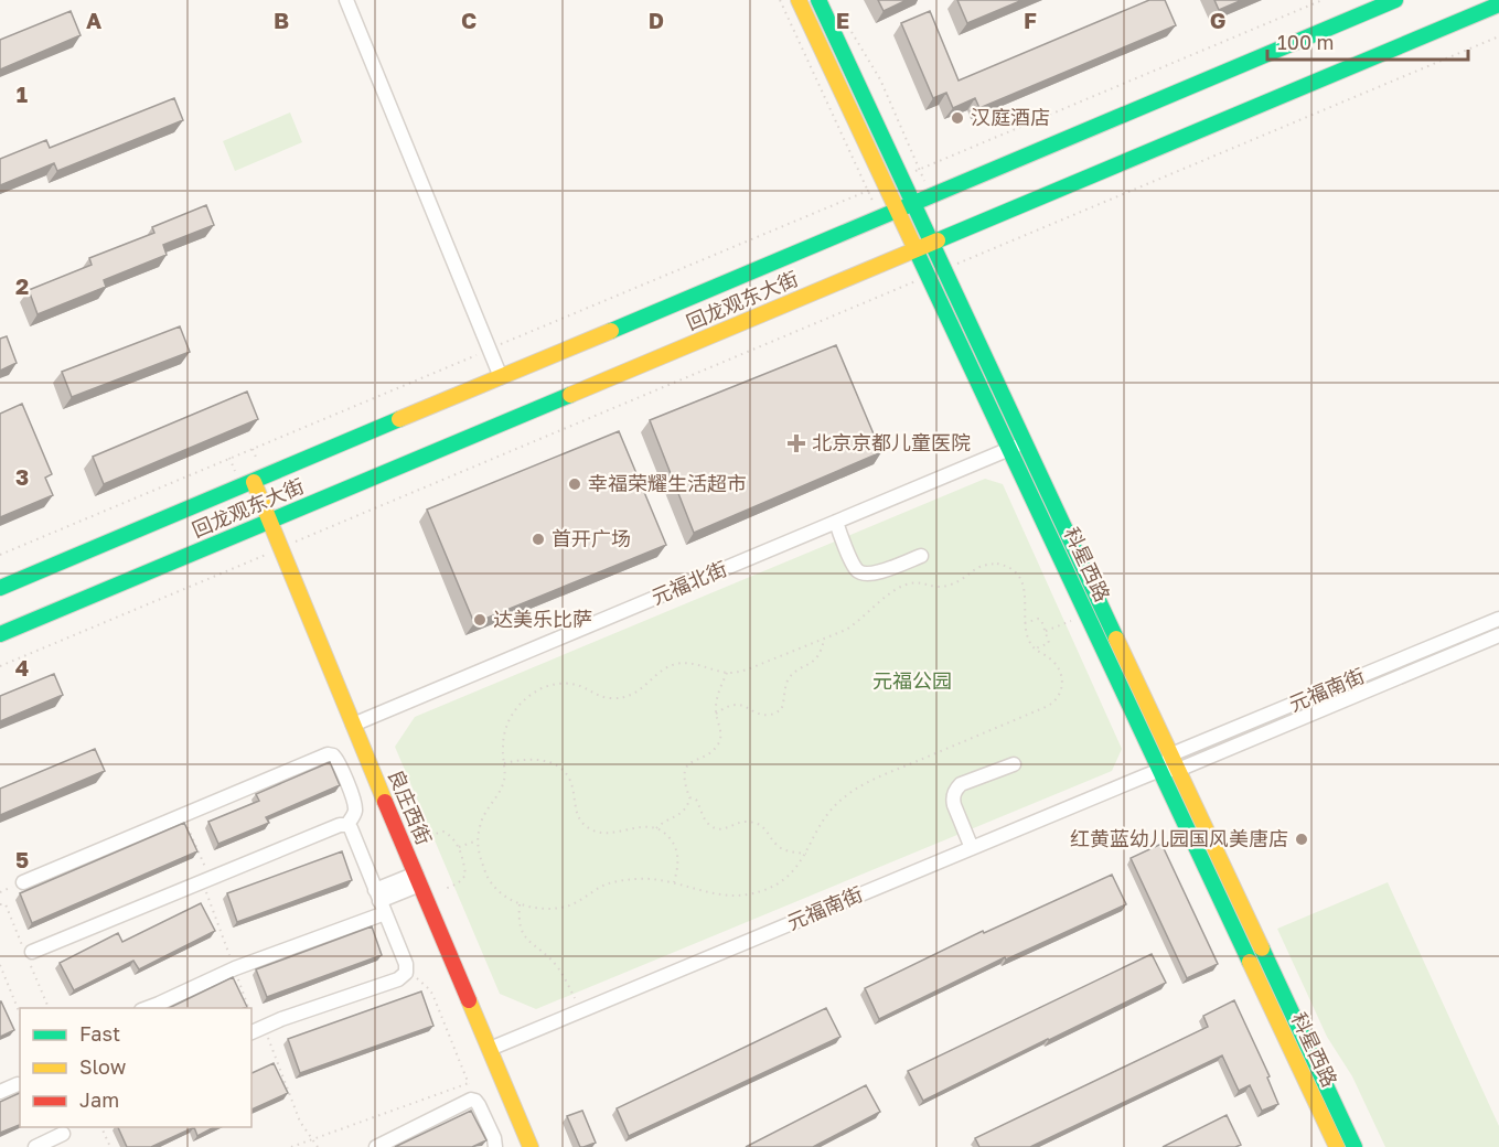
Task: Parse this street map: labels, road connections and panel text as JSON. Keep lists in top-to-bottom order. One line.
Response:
{"streets":{"street":["回龙观东大街","科星西路","元福北街","元福南街","良庄西街"]},"crossings":[["回龙观东大街","科星西路"],["回龙观东大街","良庄西街"],["科星西路","元福北街"],["科星西路","元福南街"],["元福北街","良庄西街"],["元福南街","良庄西街"]],"parks":["元福公园"],"places":{"other":["汉庭酒店","幸福荣耀生活超市","首开广场","达美乐比萨","红黄蓝幼儿园国风美唐店"],"health":["北京京都儿童医院"]},"legend":["Fast","Slow","Jam"],"scale_bar":"100 m","grid":{"columns":["A","B","C","D","E","F","G"],"rows":["1","2","3","4","5"]}}
